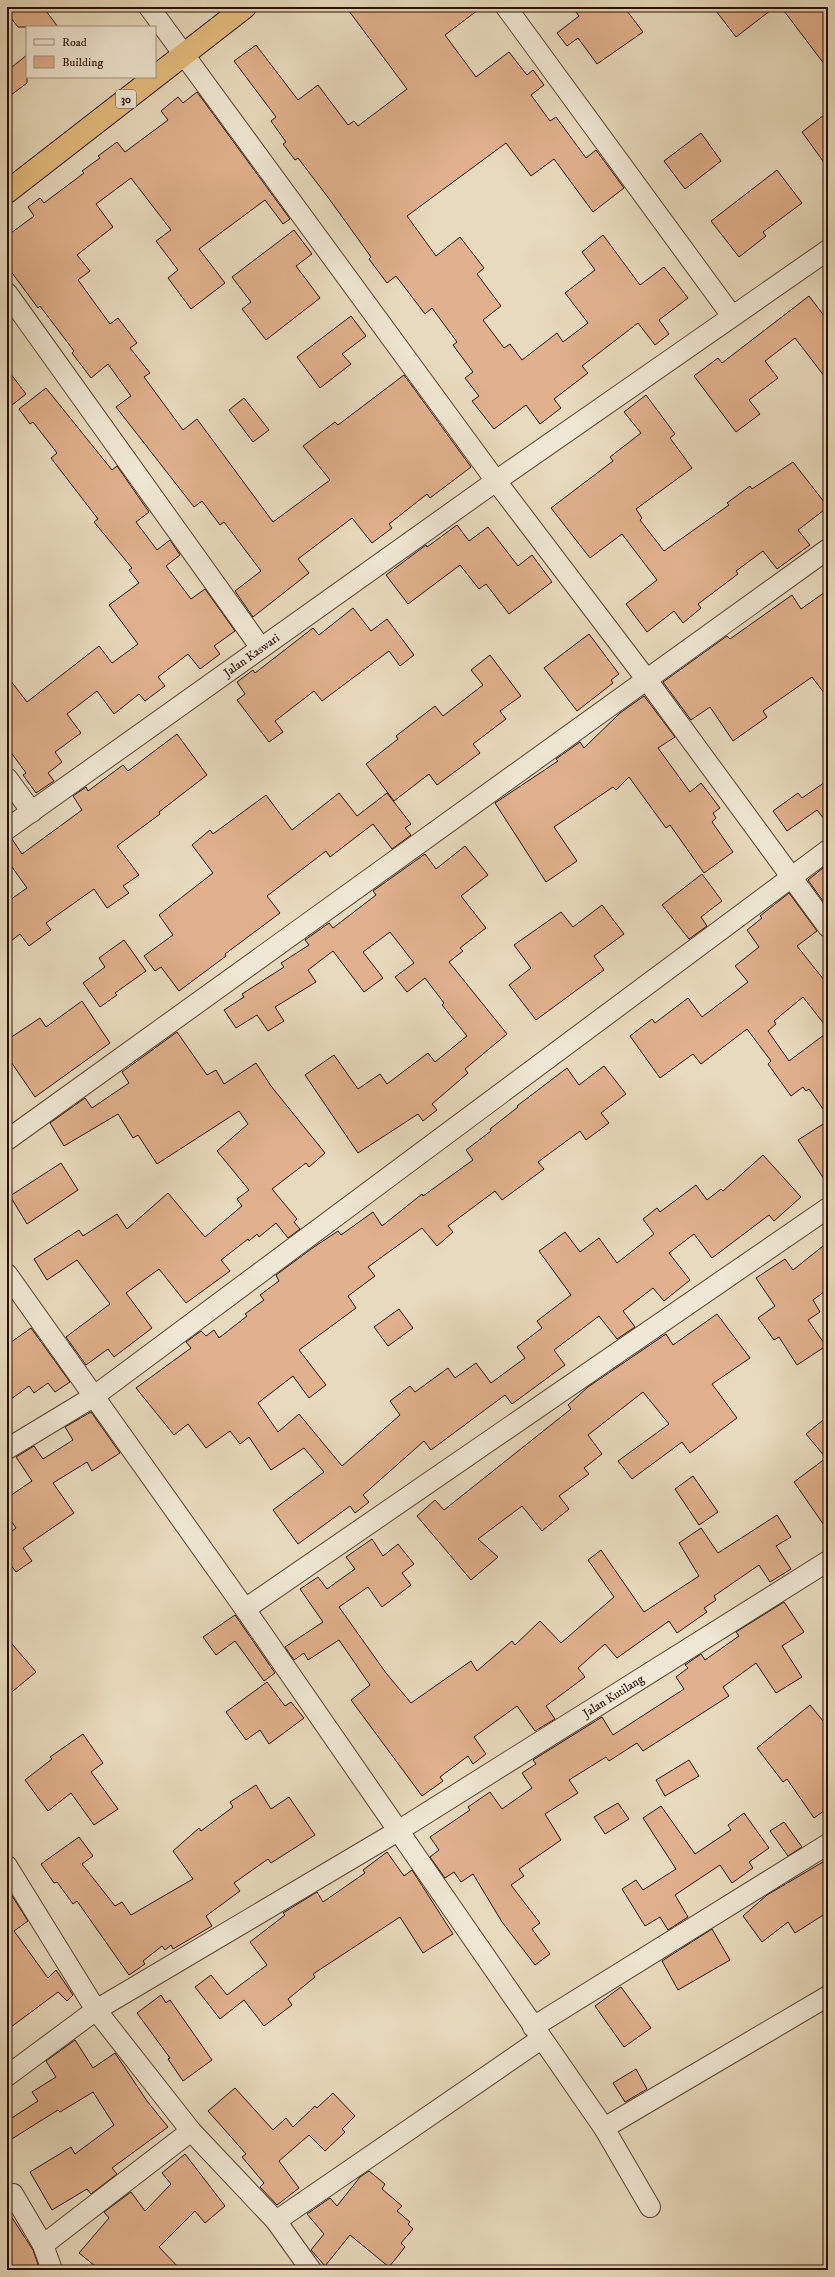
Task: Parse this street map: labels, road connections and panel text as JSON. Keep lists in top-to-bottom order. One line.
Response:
{"streets":{"highway":["30"],"street":["Jalan Kaswari","Jalan Kutilang"]},"legend":["Road","Building"]}
